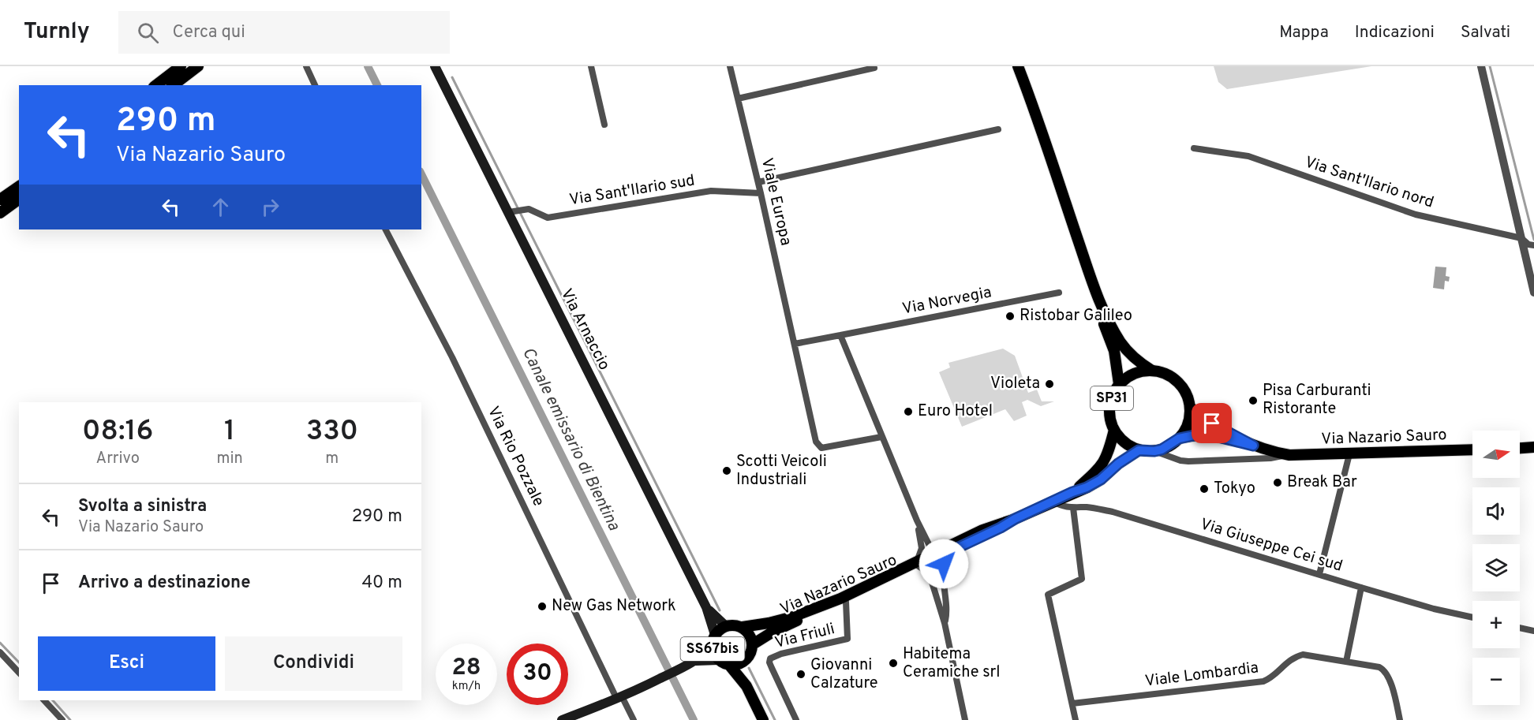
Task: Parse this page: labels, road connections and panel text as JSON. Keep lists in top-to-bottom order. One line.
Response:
{"streets":{"main road":["Via Arnaccio","SP31","Via Nazario Sauro","SS67bis"],"street":["Via Sant'Ilario nord","Via Sant'Ilario sud","Viale Europa","Via Norvegia","Via Rio Pozzale","Via Giuseppe Cei sud","Via Friuli","Viale Lombardia"]},"crossings":[["Via Sant'Ilario sud","Viale Europa"],["Via Sant'Ilario sud","Via Arnaccio"],["Via Arnaccio","Via Nazario Sauro"],["Via Arnaccio","SS67bis"],["SP31","Via Nazario Sauro"],["Via Nazario Sauro","Via Giuseppe Cei sud"],["Via Nazario Sauro","Via Friuli"],["Via Nazario Sauro","SS67bis"]],"water":["Canale emissario di Bientina"],"places":["Ristobar Galileo","Violeta","Pisa Carburanti Ristorante","Euro Hotel","Scotti Veicoli Industriali","Break Bar","Tokyo","New Gas Network","Habitema Ceramiche srl","Giovanni Calzature"],"north":"right","page":{"header":"Turnly","search":"Cerca qui","nav":["Mappa","Indicazioni","Salvati"],"turn":["290 m","Via Nazario Sauro"],"eta":["08:16","Arrivo","1","min","330","m"],"map_buttons":["+","−"],"list":[{"name":"Svolta a sinistra","note":"Via Nazario Sauro","value":"290 m"},{"name":"Arrivo a destinazione","value":"40 m"}],"buttons":["Esci","Condividi"],"speed":"28 km/h","limit":"30"}}
